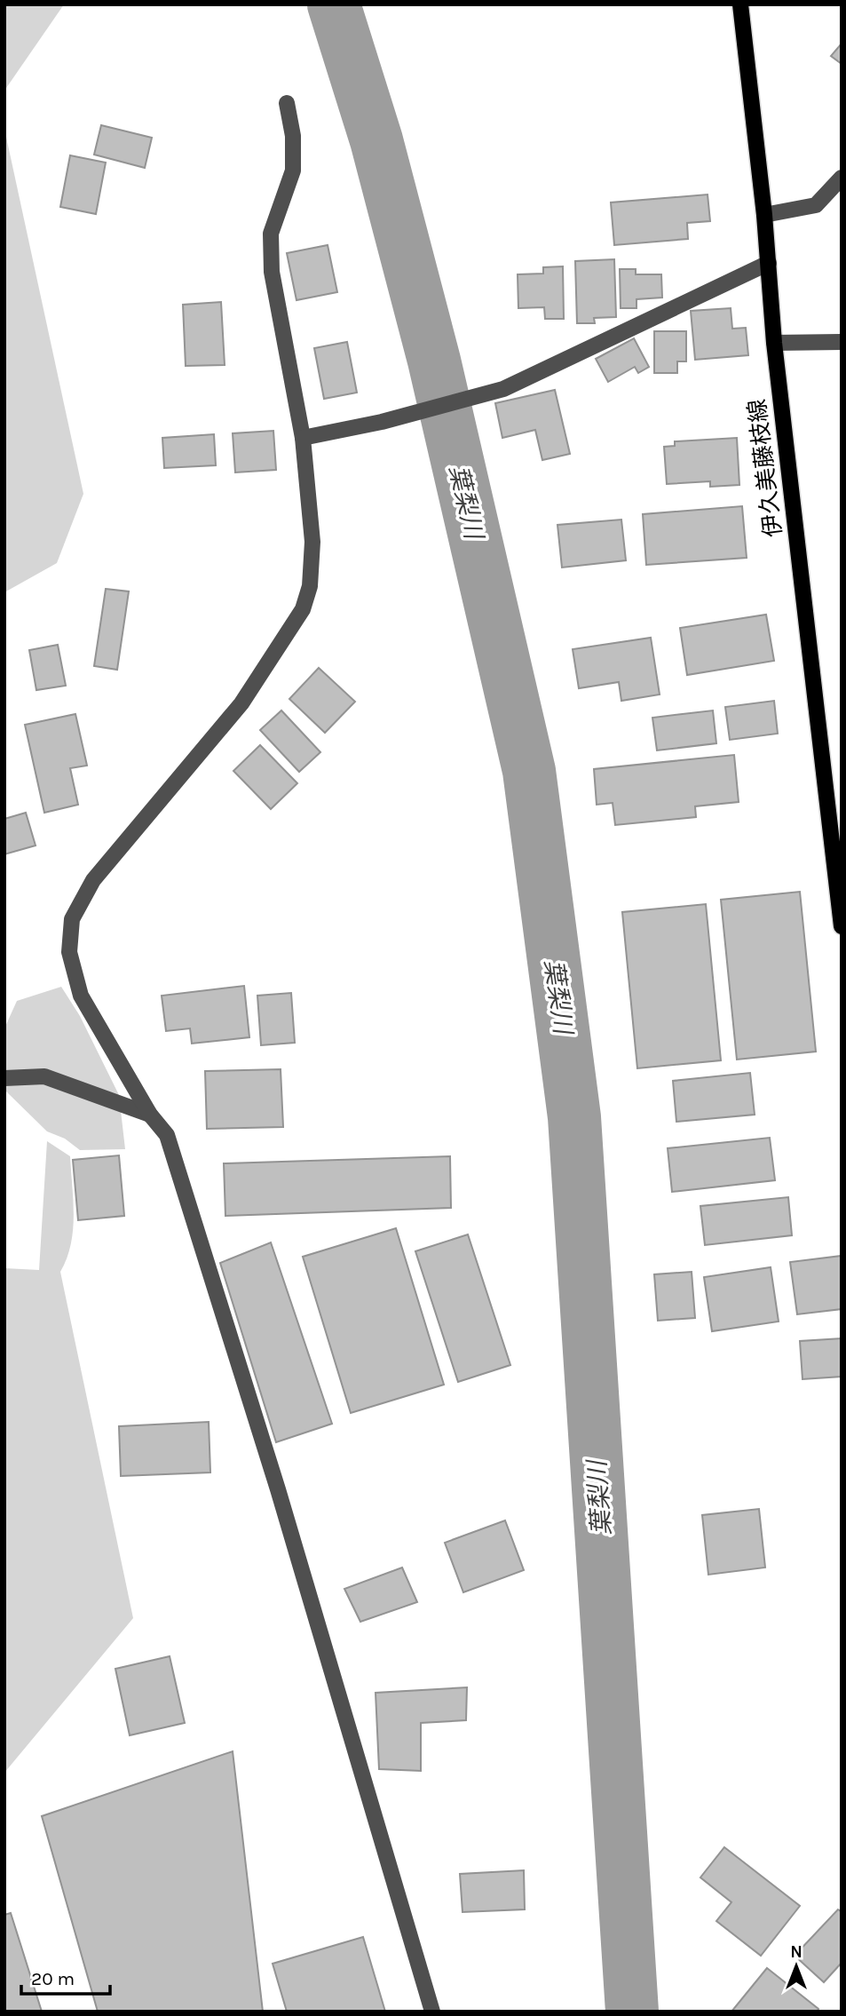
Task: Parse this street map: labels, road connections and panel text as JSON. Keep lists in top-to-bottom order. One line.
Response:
{"streets":{"main road":["伊久美藤枝線"]},"water":["葉梨川"],"scale_bar":"20 m","north":"top"}
